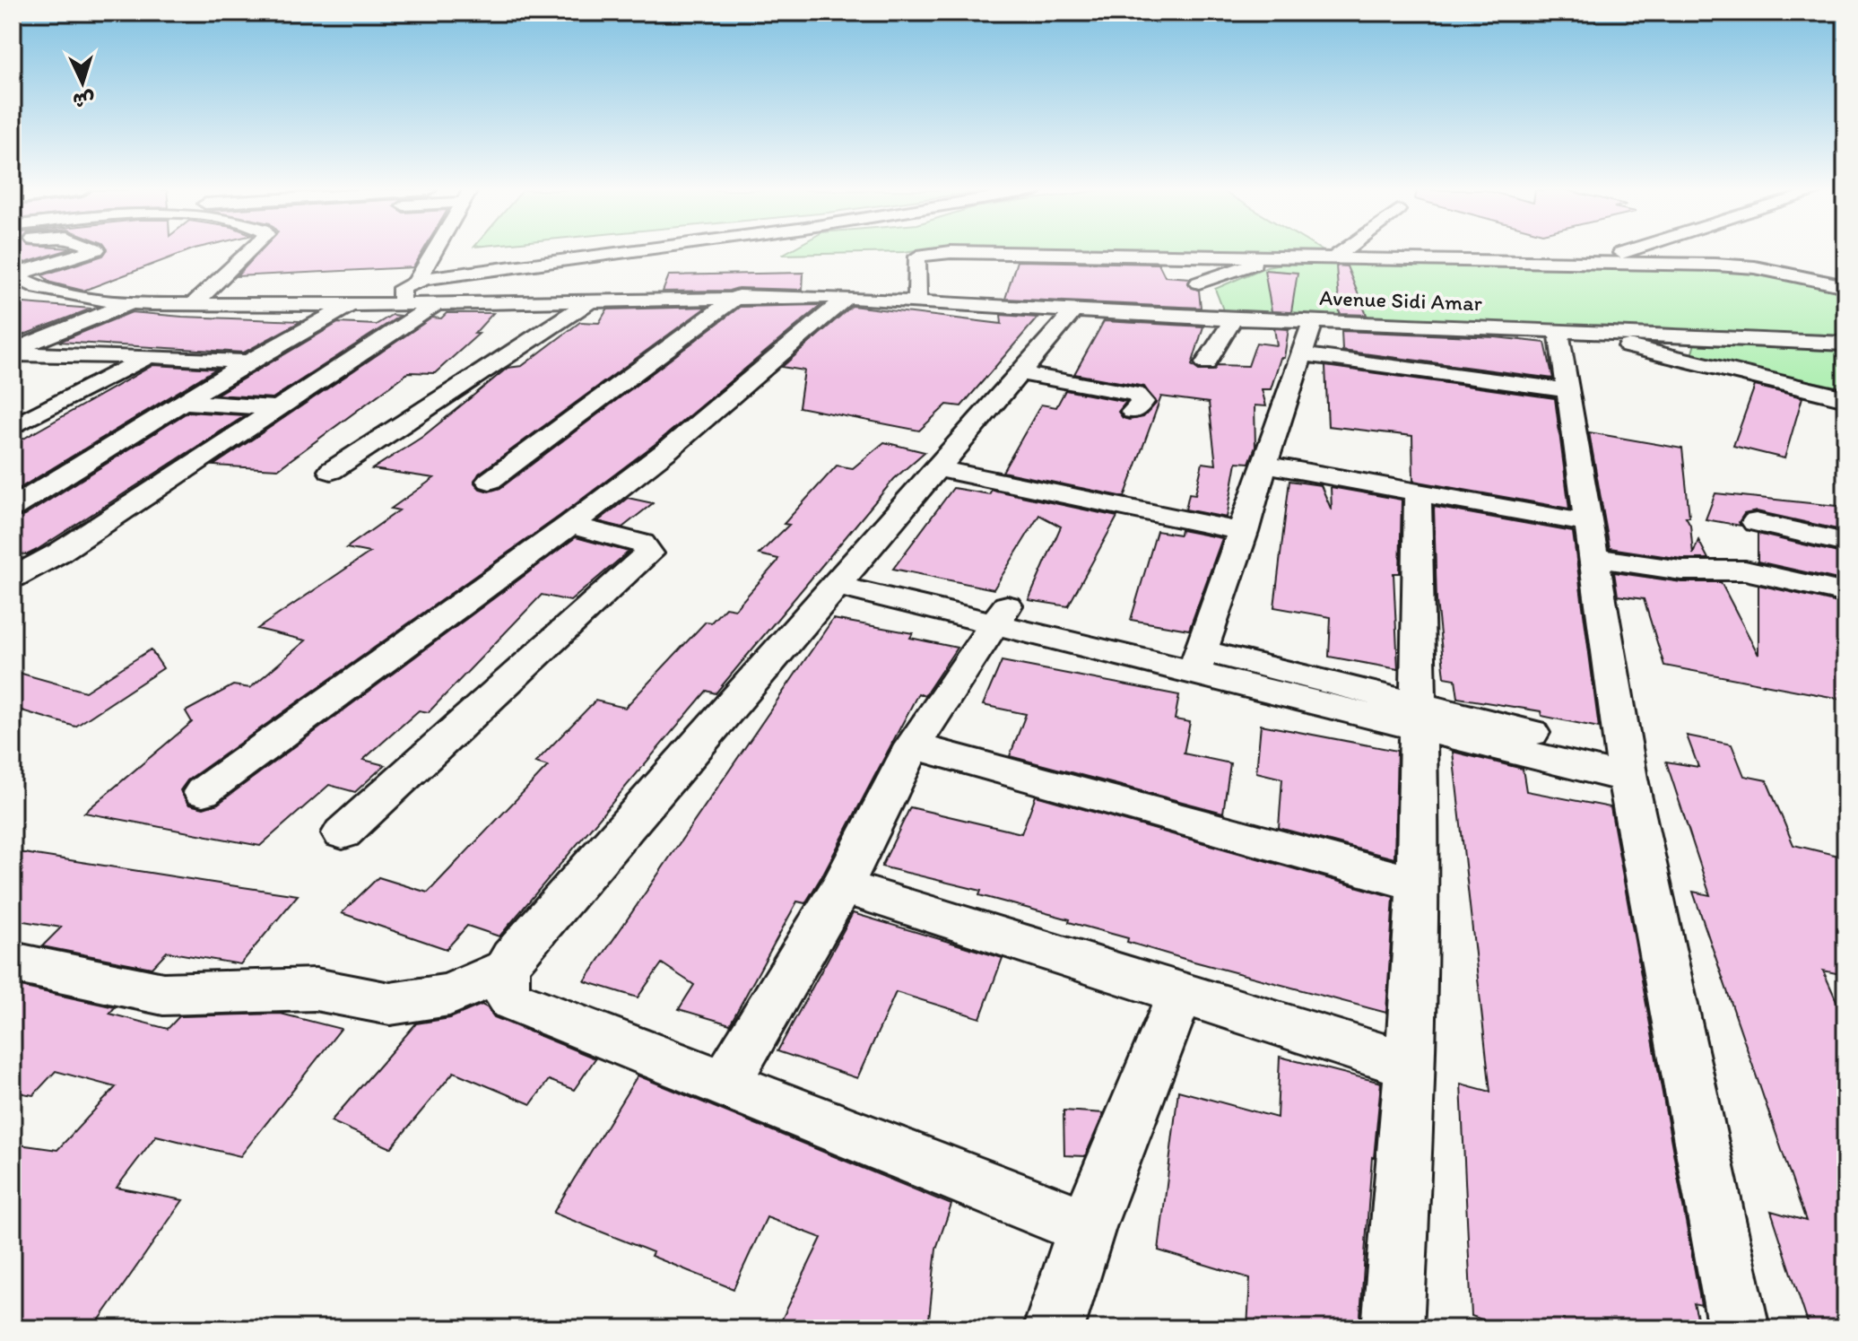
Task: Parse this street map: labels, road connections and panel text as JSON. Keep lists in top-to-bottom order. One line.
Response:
{"streets":{"street":["Avenue Sidi Amar"]},"north":"bottom"}
